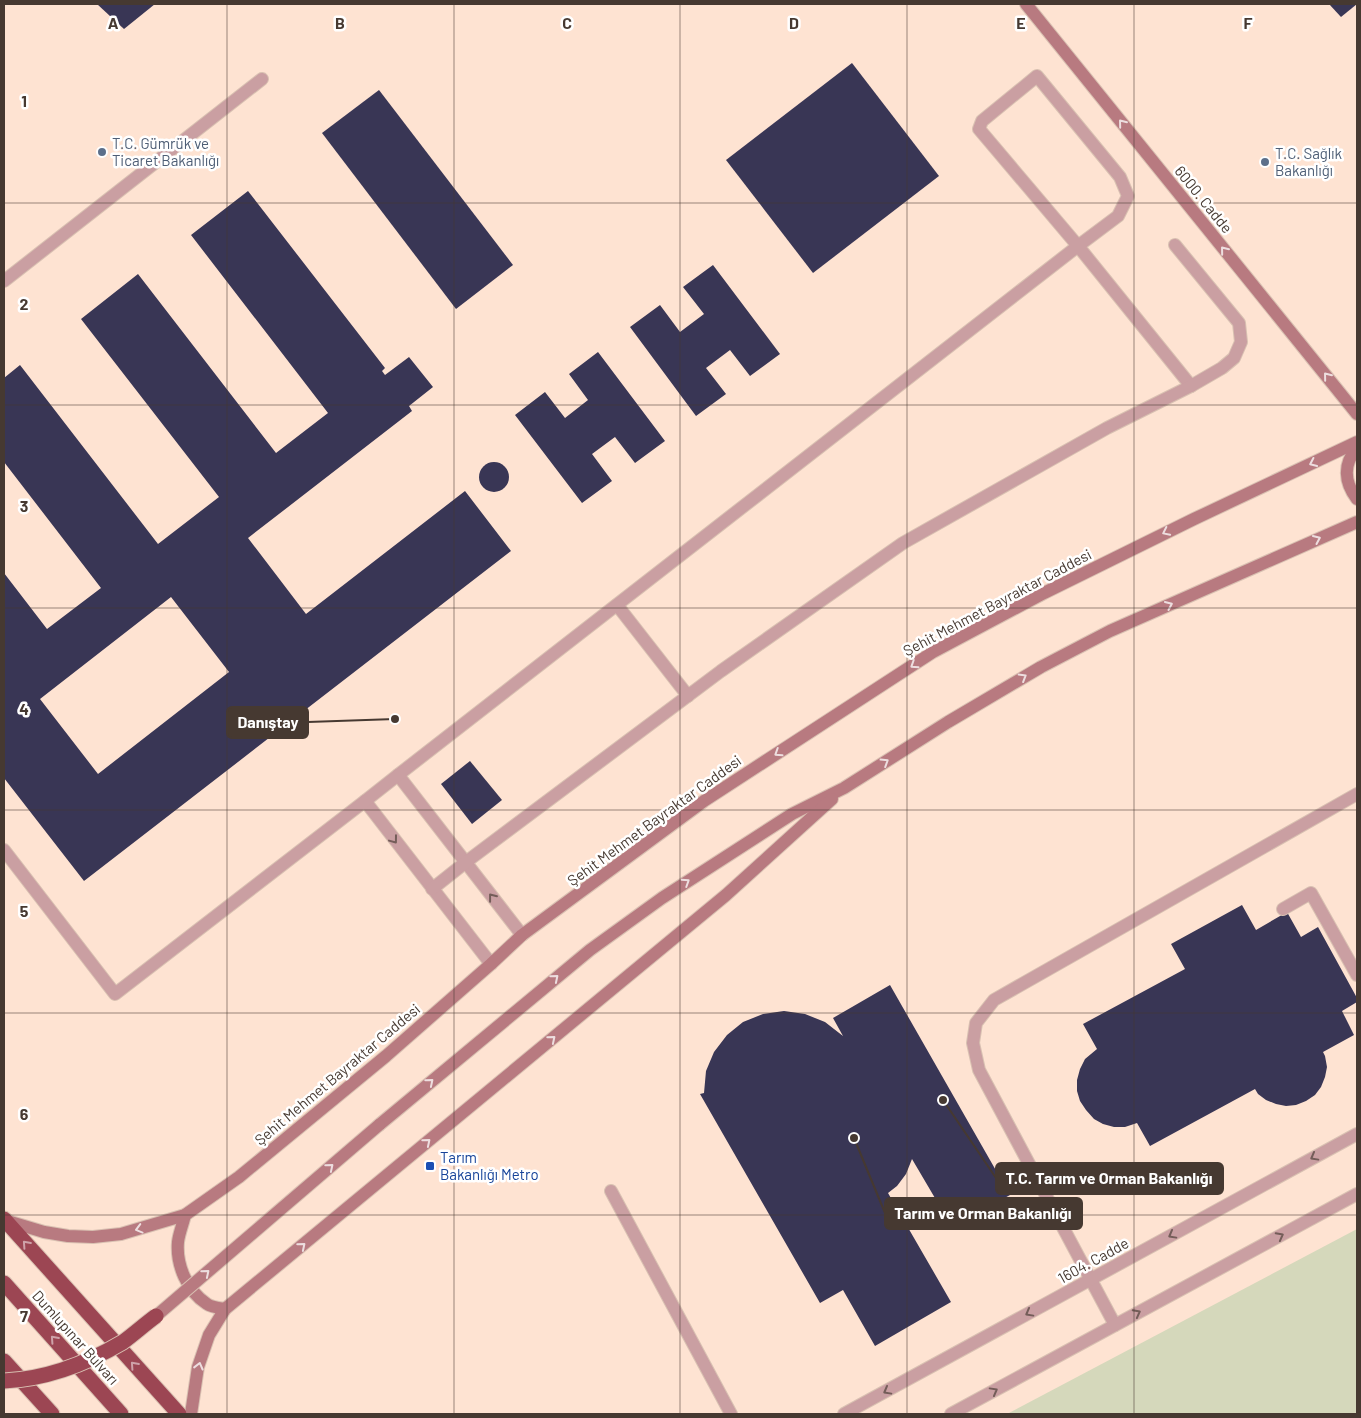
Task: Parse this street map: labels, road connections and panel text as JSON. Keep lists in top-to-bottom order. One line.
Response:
{"streets":{"highway":["Dumlupınar Bulvarı"],"main road":["6000. Cadde","Şehit Mehmet Bayraktar Caddesi"],"street":["1604. Cadde"]},"one_way":["6000. Cadde"],"places":{"other":["T.C. Gümrük ve Ticaret Bakanlığı","T.C. Sağlık Bakanlığı","Danıştay","T.C. Tarım ve Orman Bakanlığı","Tarım ve Orman Bakanlığı"],"transit":["Tarım Bakanlığı Metro"]},"grid":{"columns":["A","B","C","D","E","F"],"rows":["1","2","3","4","5","6","7"]}}
